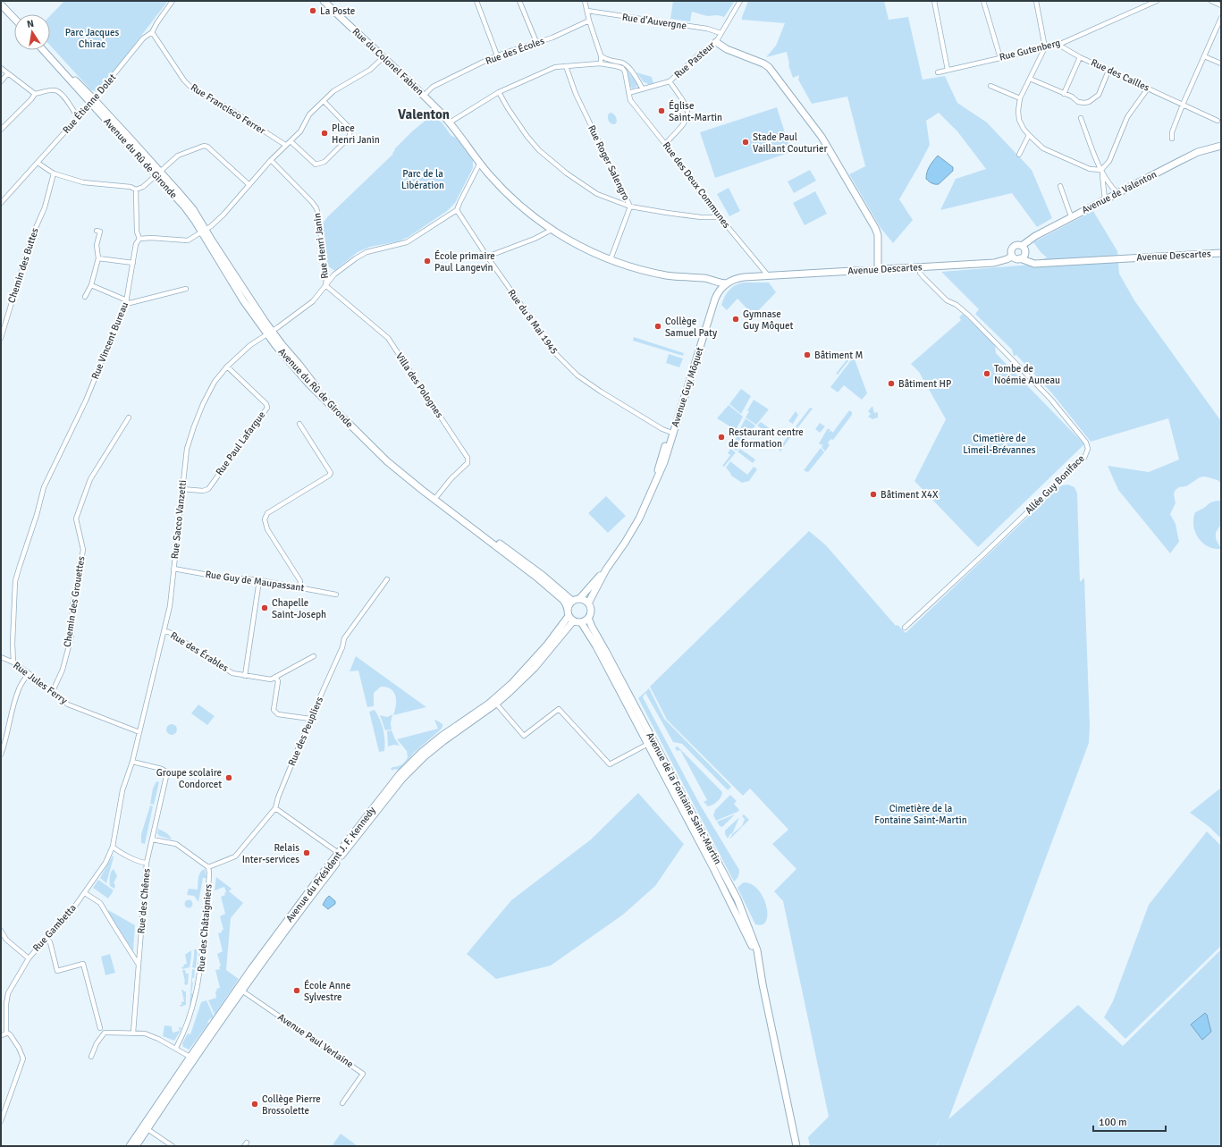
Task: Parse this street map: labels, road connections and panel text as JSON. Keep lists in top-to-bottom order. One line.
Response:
{"streets":{"main road":["Rue du Colonel Fabien","Avenue du Rû de Gironde","Avenue de Valenton","Avenue Descartes","Avenue Guy Môquet","Avenue de la Fontaine Saint-Martin","Avenue du Président J. F. Kennedy"],"street":["Rue d'Auvergne","Rue Gutenberg","Rue des Écoles","Rue Pasteur","Rue des Cailles","Rue Étienne Dolet","Rue Francisco Ferrer","Rue Roger Salengro","Rue des Deux Communes","Rue Henri Janin","Chemin des Buttes","Rue du 8 Mai 1945","Rue Vincent Bureau","Villa des Polognes","Rue Paul Lafargue","Allée Guy Boniface","Rue Sacco Vanzetti","Rue Guy de Maupassant","Chemin des Grouettes","Rue des Érables","Rue Jules Ferry","Rue des Peupliers","Rue des Chênes","Rue Gambetta","Rue des Châtaigniers","Avenue Paul Verlaine"]},"crossings":[["Rue d'Auvergne","Rue Pasteur"],["Rue Gutenberg","Rue des Cailles"],["Rue des Écoles","Rue du Colonel Fabien"],["Rue Pasteur","Rue des Deux Communes"],["Rue du Colonel Fabien","Rue Roger Salengro"],["Rue du Colonel Fabien","Avenue Descartes"],["Rue du Colonel Fabien","Avenue Guy Môquet"],["Rue Étienne Dolet","Rue Francisco Ferrer"],["Rue Étienne Dolet","Avenue du Rû de Gironde"],["Avenue du Rû de Gironde","Villa des Polognes"],["Avenue du Rû de Gironde","Avenue Guy Môquet"],["Avenue du Rû de Gironde","Rue Sacco Vanzetti"],["Avenue du Rû de Gironde","Avenue de la Fontaine Saint-Martin"],["Avenue du Rû de Gironde","Avenue du Président J. F. Kennedy"],["Rue des Deux Communes","Avenue Descartes"],["Avenue de Valenton","Avenue Descartes"],["Rue Henri Janin","Villa des Polognes"],["Rue Henri Janin","Rue Sacco Vanzetti"],["Avenue Descartes","Avenue Guy Môquet"],["Avenue Descartes","Allée Guy Boniface"],["Rue du 8 Mai 1945","Avenue Guy Môquet"],["Rue du 8 Mai 1945","Rue Sacco Vanzetti"],["Rue Vincent Bureau","Rue Jules Ferry"],["Villa des Polognes","Rue Sacco Vanzetti"],["Avenue Guy Môquet","Avenue de la Fontaine Saint-Martin"],["Avenue Guy Môquet","Avenue du Président J. F. Kennedy"],["Rue Paul Lafargue","Rue Sacco Vanzetti"],["Rue Sacco Vanzetti","Rue Guy de Maupassant"],["Rue Sacco Vanzetti","Rue des Érables"],["Rue Sacco Vanzetti","Rue Jules Ferry"],["Rue Sacco Vanzetti","Rue Gambetta"],["Chemin des Grouettes","Rue Jules Ferry"],["Rue Jules Ferry","Rue Gambetta"],["Rue des Peupliers","Rue des Châtaigniers"],["Avenue de la Fontaine Saint-Martin","Avenue du Président J. F. Kennedy"],["Avenue du Président J. F. Kennedy","Avenue Paul Verlaine"],["Rue des Chênes","Rue Gambetta"]],"districts":["Valenton"],"parks":["Parc Jacques Chirac","Parc de la Libération","Cimetière de Limeil-Brévannes","Cimetière de la Fontaine Saint-Martin"],"places":["La Poste","Église Saint-Martin","Place Henri Janin","Stade Paul Vaillant Couturier","École primaire Paul Langevin","Gymnase Guy Môquet","Collège Samuel Paty","Bâtiment M","Tombe de Noémie Auneau","Bâtiment HP","Restaurant centre de formation","Bâtiment X4X","Chapelle Saint-Joseph","Groupe scolaire Condorcet","Relais Inter-services","École Anne Sylvestre","Collège Pierre Brossolette"],"scale_bar":"100 m","north":"top"}
